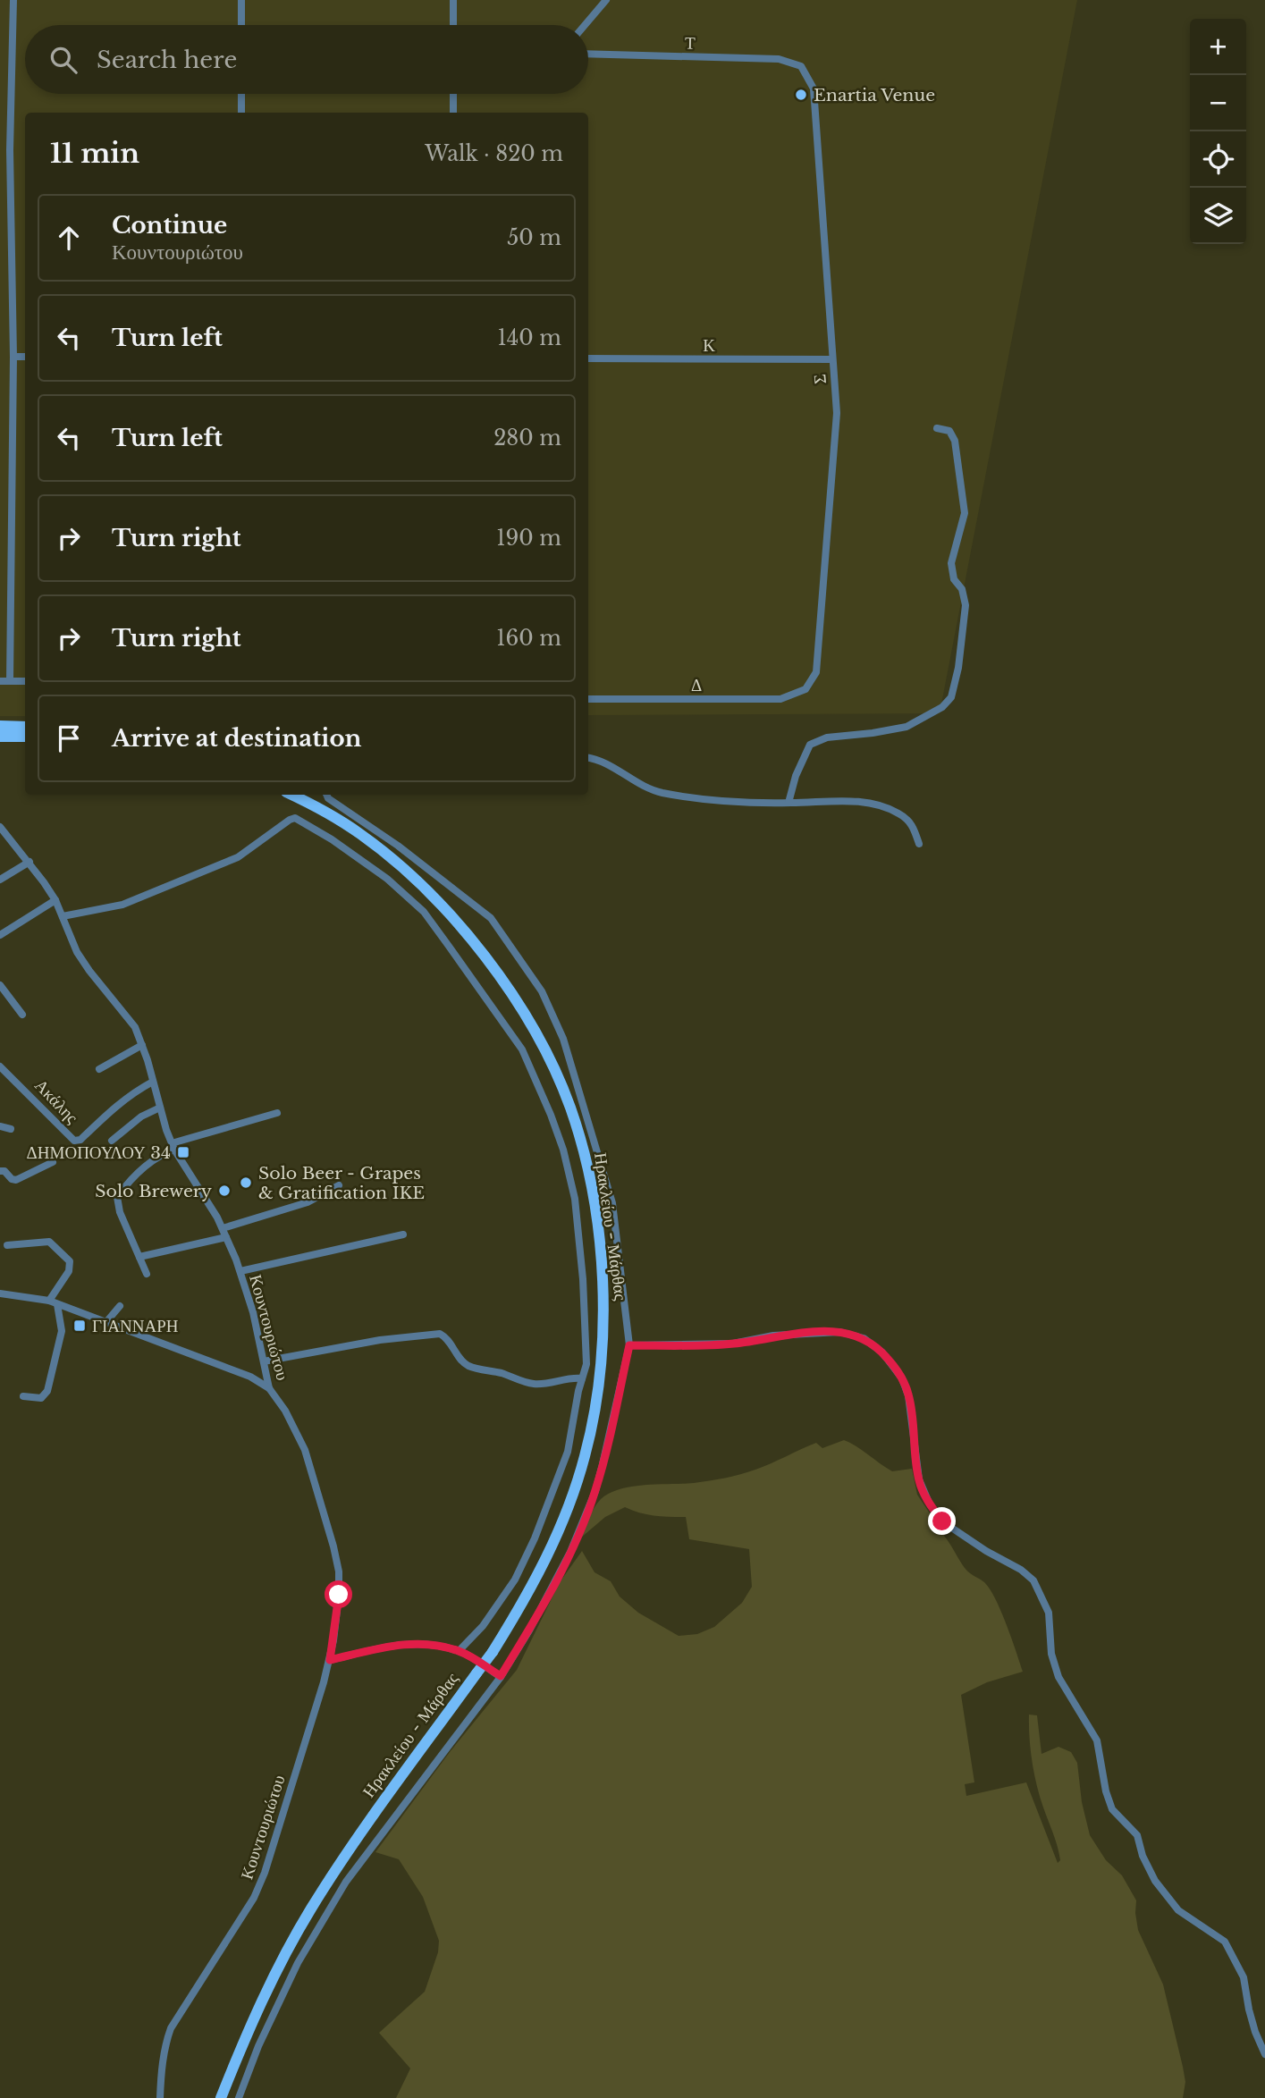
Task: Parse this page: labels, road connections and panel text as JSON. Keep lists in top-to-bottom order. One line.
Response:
{"streets":{"main road":["Ηρακλείου - Μάρθας"],"street":["Τ","Κ","Σ","Δ","Ακάλης","Κουντουριώτου"]},"crossings":[["Τ","Σ"],["Κ","Σ"],["Σ","Δ"],["Ακάλης","Κουντουριώτου"]],"places":{"other":["Enartia Venue","Solo Beer - Grapes & Gratification IKE","Solo Brewery"],"transit":["ΔΗΜΟΠΟΥΛΟΥ 34","ΓΙΑΝΝΑΡΗ"]},"page":{"map_buttons":["+","−"],"search":"Search here","heading":["11 min","Walk · 820 m"],"list":[["Continue","Κουντουριώτου","50 m"],["Turn left","140 m"],["Turn left","280 m"],["Turn right","190 m"],["Turn right","160 m"],"Arrive at destination"]}}
